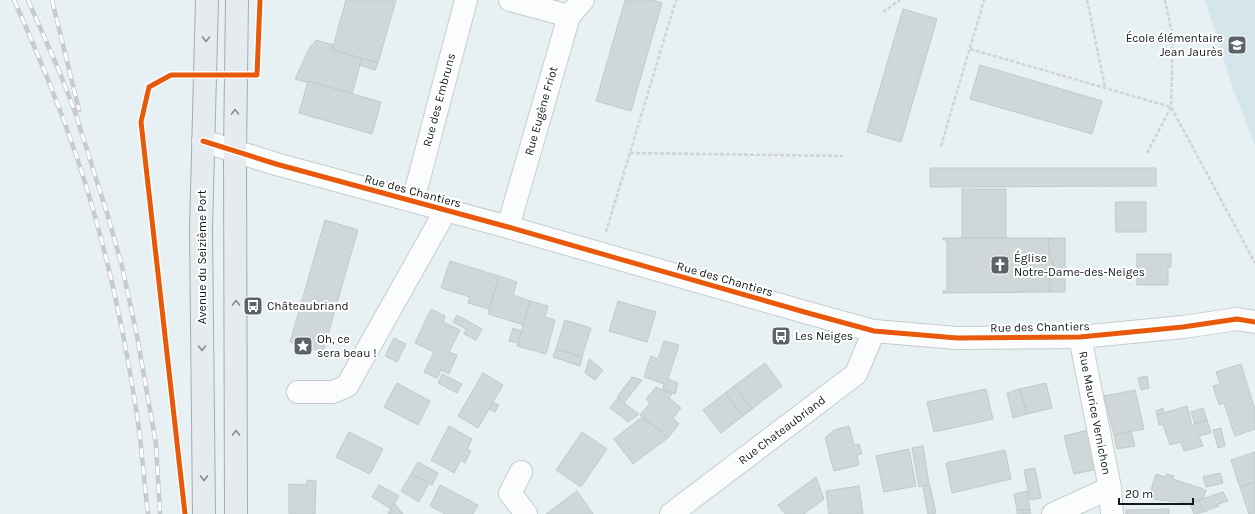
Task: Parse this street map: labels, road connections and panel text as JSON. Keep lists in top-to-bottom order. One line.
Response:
{"streets":{"main road":["Avenue du Seizième Port"],"street":["Rue des Embruns","Rue Eugène Friot","Rue des Chantiers","Rue Maurice Vernichon","Rue Chateaubriand"]},"crossings":[["Rue des Embruns","Rue des Chantiers"],["Rue Eugène Friot","Rue des Chantiers"],["Rue des Chantiers","Avenue du Seizième Port"],["Rue des Chantiers","Rue Maurice Vernichon"],["Rue des Chantiers","Rue Chateaubriand"]],"places":{"school or university":["École élémentaire Jean Jaurès"],"church":["Église Notre-Dame-des-Neiges"],"bus stop":["Châteaubriand","Les Neiges"],"place":["Oh, ce sera beau !"]},"scale_bar":"20 m"}
